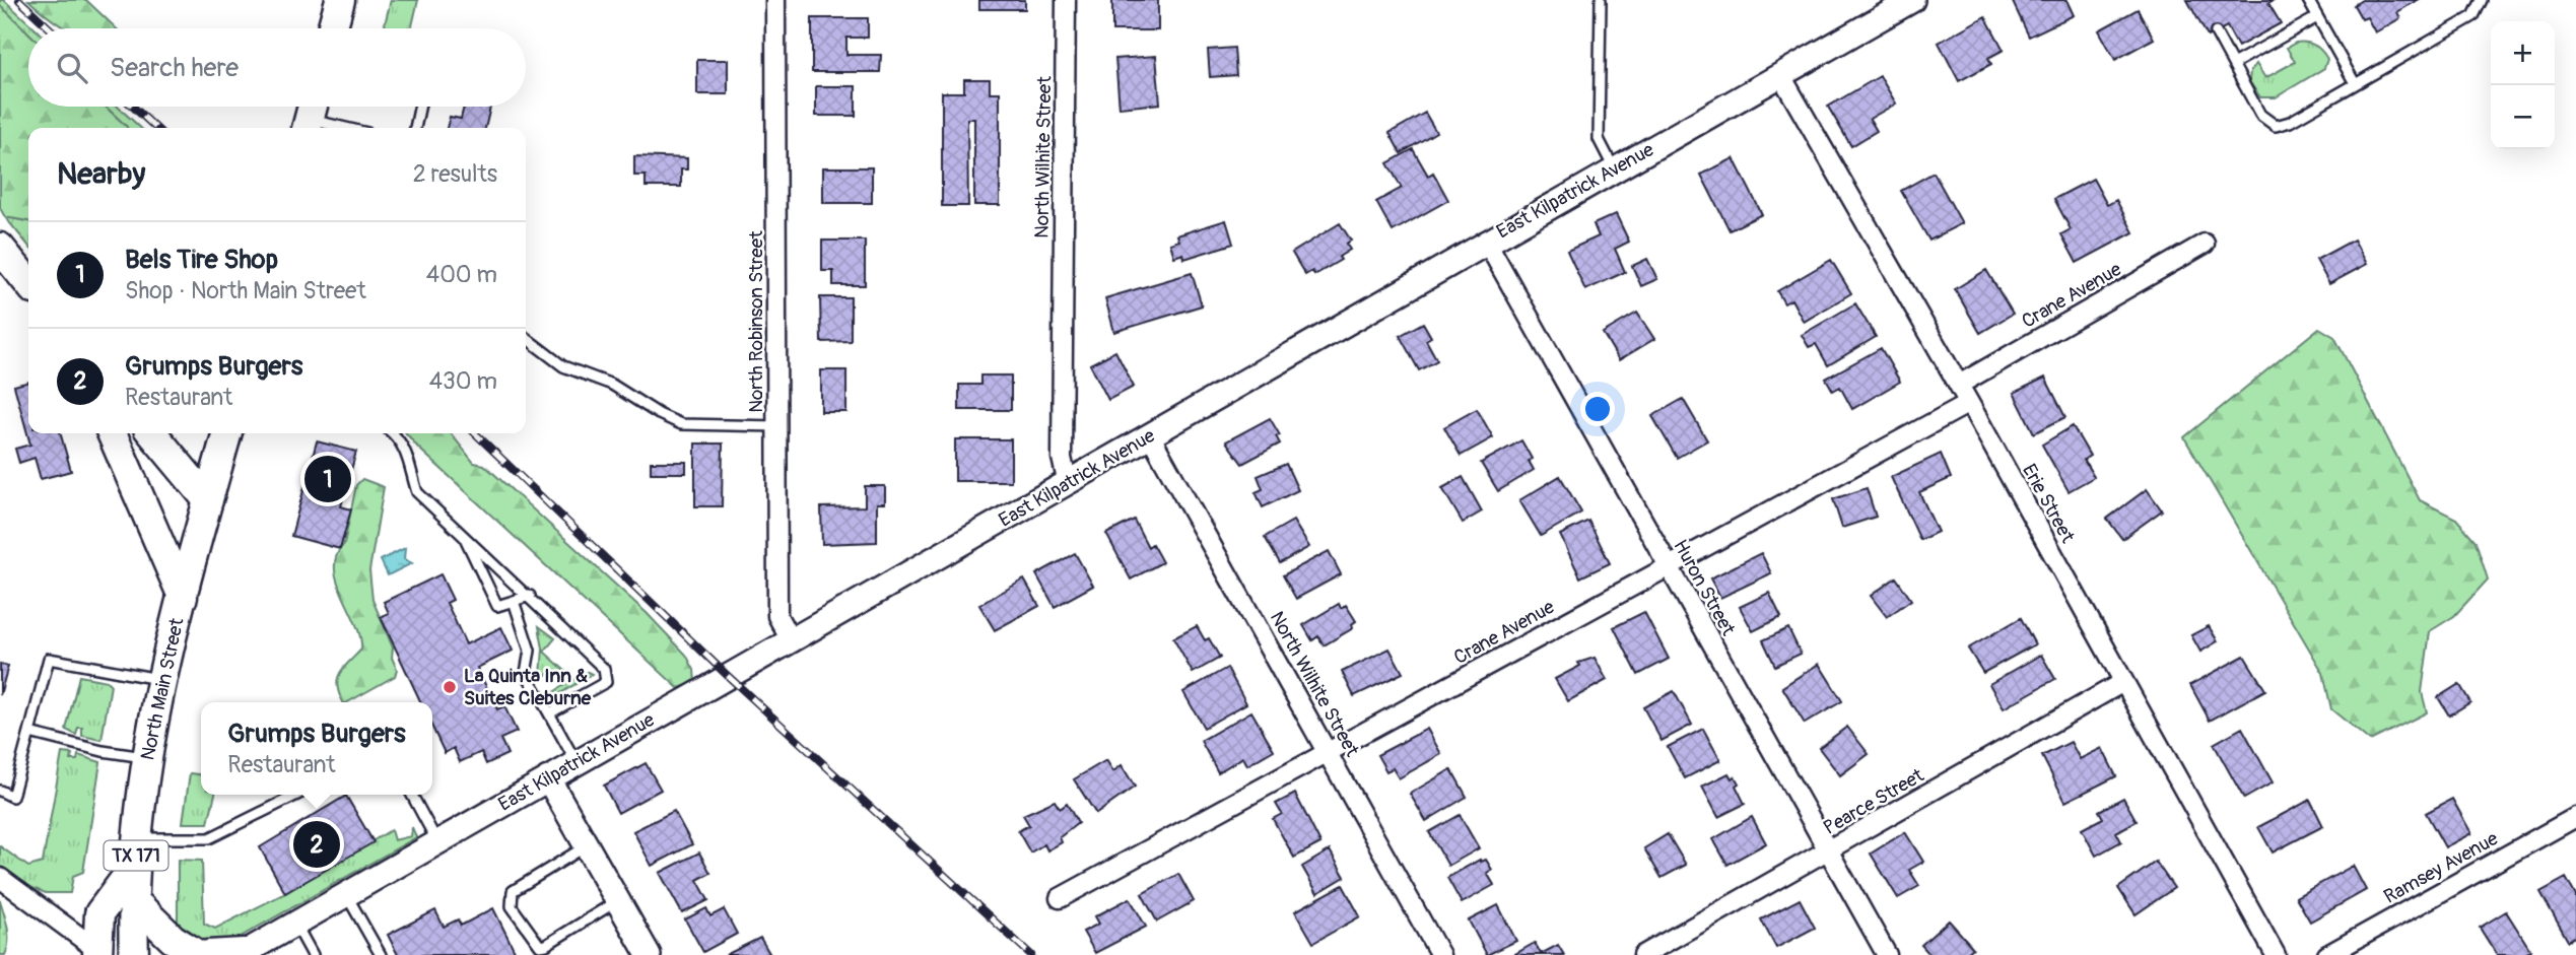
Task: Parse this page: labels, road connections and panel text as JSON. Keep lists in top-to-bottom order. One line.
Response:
{"streets":{"main road":["North Main Street","TX 171"],"street":["North Wilhite Street","East Kilpatrick Avenue","Crane Avenue","North Robinson Street","Erie Street","Huron Street","Pearce Street","Ramsey Avenue"]},"crossings":[["North Wilhite Street","East Kilpatrick Avenue"],["North Wilhite Street","Crane Avenue"],["East Kilpatrick Avenue","North Robinson Street"],["East Kilpatrick Avenue","Erie Street"],["East Kilpatrick Avenue","Huron Street"],["Crane Avenue","Erie Street"],["Crane Avenue","Huron Street"],["Erie Street","Pearce Street"],["Huron Street","Pearce Street"]],"places":["La Quinta Inn & Suites Cleburne"],"page":{"map_buttons":["+","−"],"search":"Search here","heading":["Nearby","2 results"],"list":[{"mark":"1","name":"Bels Tire Shop","note":"Shop · North Main Street","value":"400 m"},{"mark":"2","name":"Grumps Burgers","note":"Restaurant","value":"430 m"}],"pins":["1","2"],"popup":["Grumps Burgers","Restaurant"]}}
